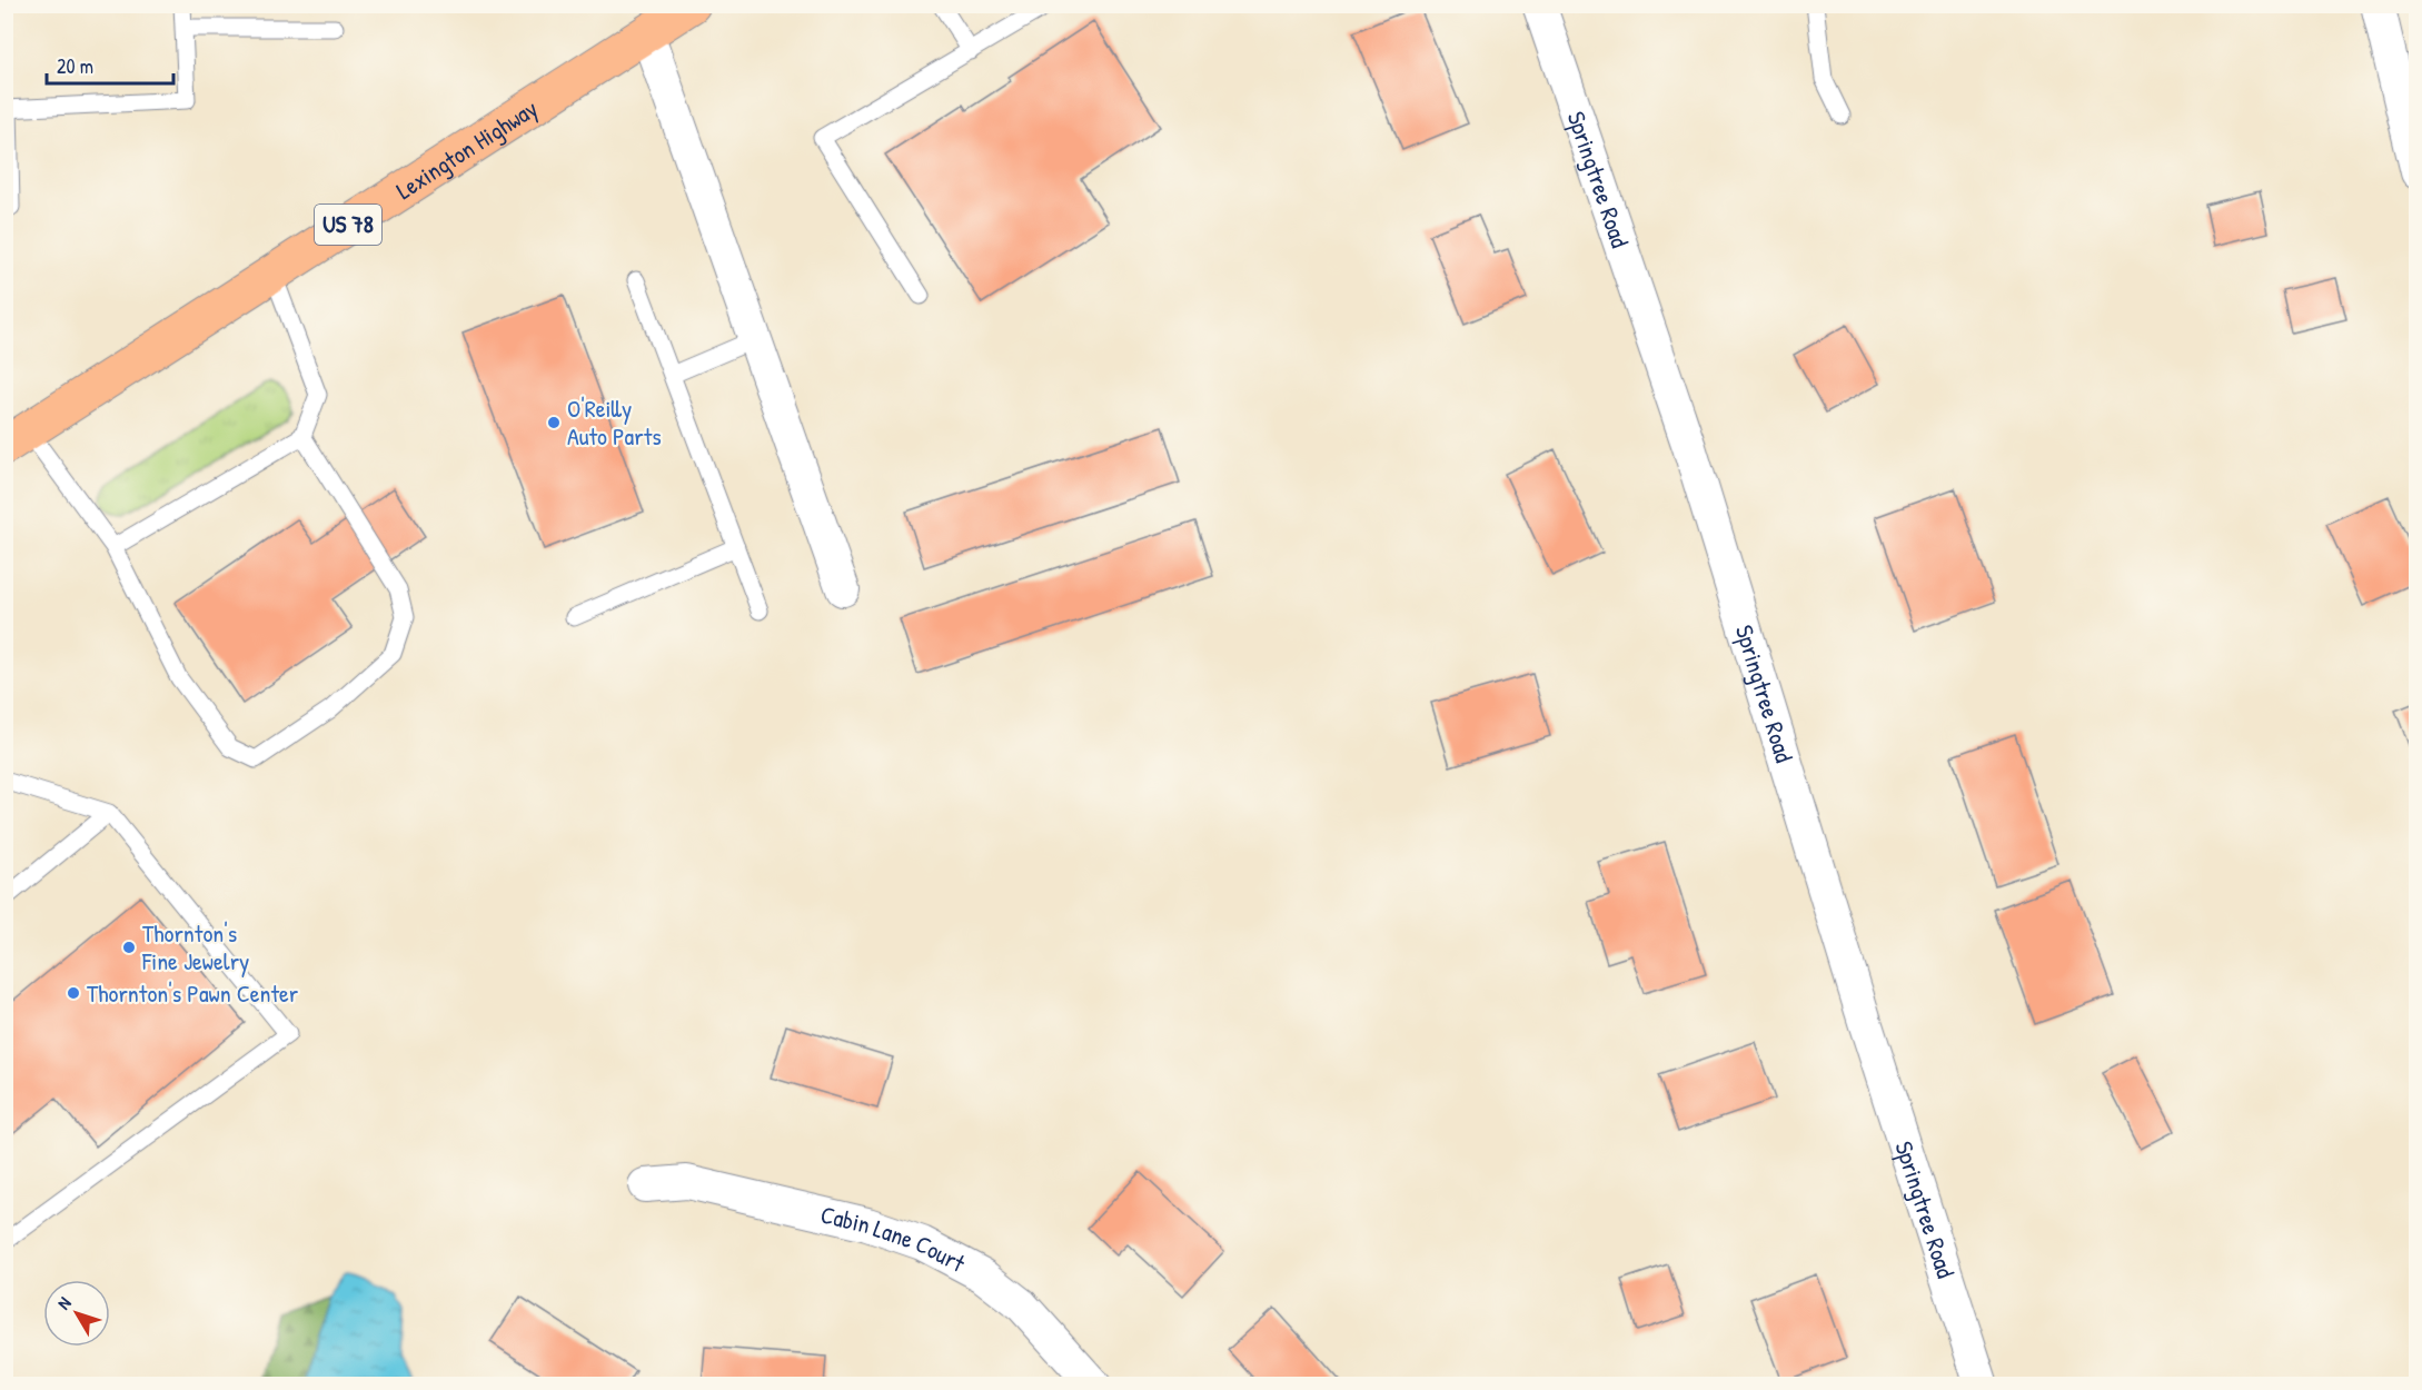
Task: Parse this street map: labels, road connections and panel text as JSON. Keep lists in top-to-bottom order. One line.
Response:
{"streets":{"highway":["Lexington Highway","US 78"],"street":["Springtree Road","Cabin Lane Court"]},"places":["O'Reilly Auto Parts","Thornton's Fine Jewelry","Thornton's Pawn Center"],"scale_bar":"20 m","north":"top left"}
